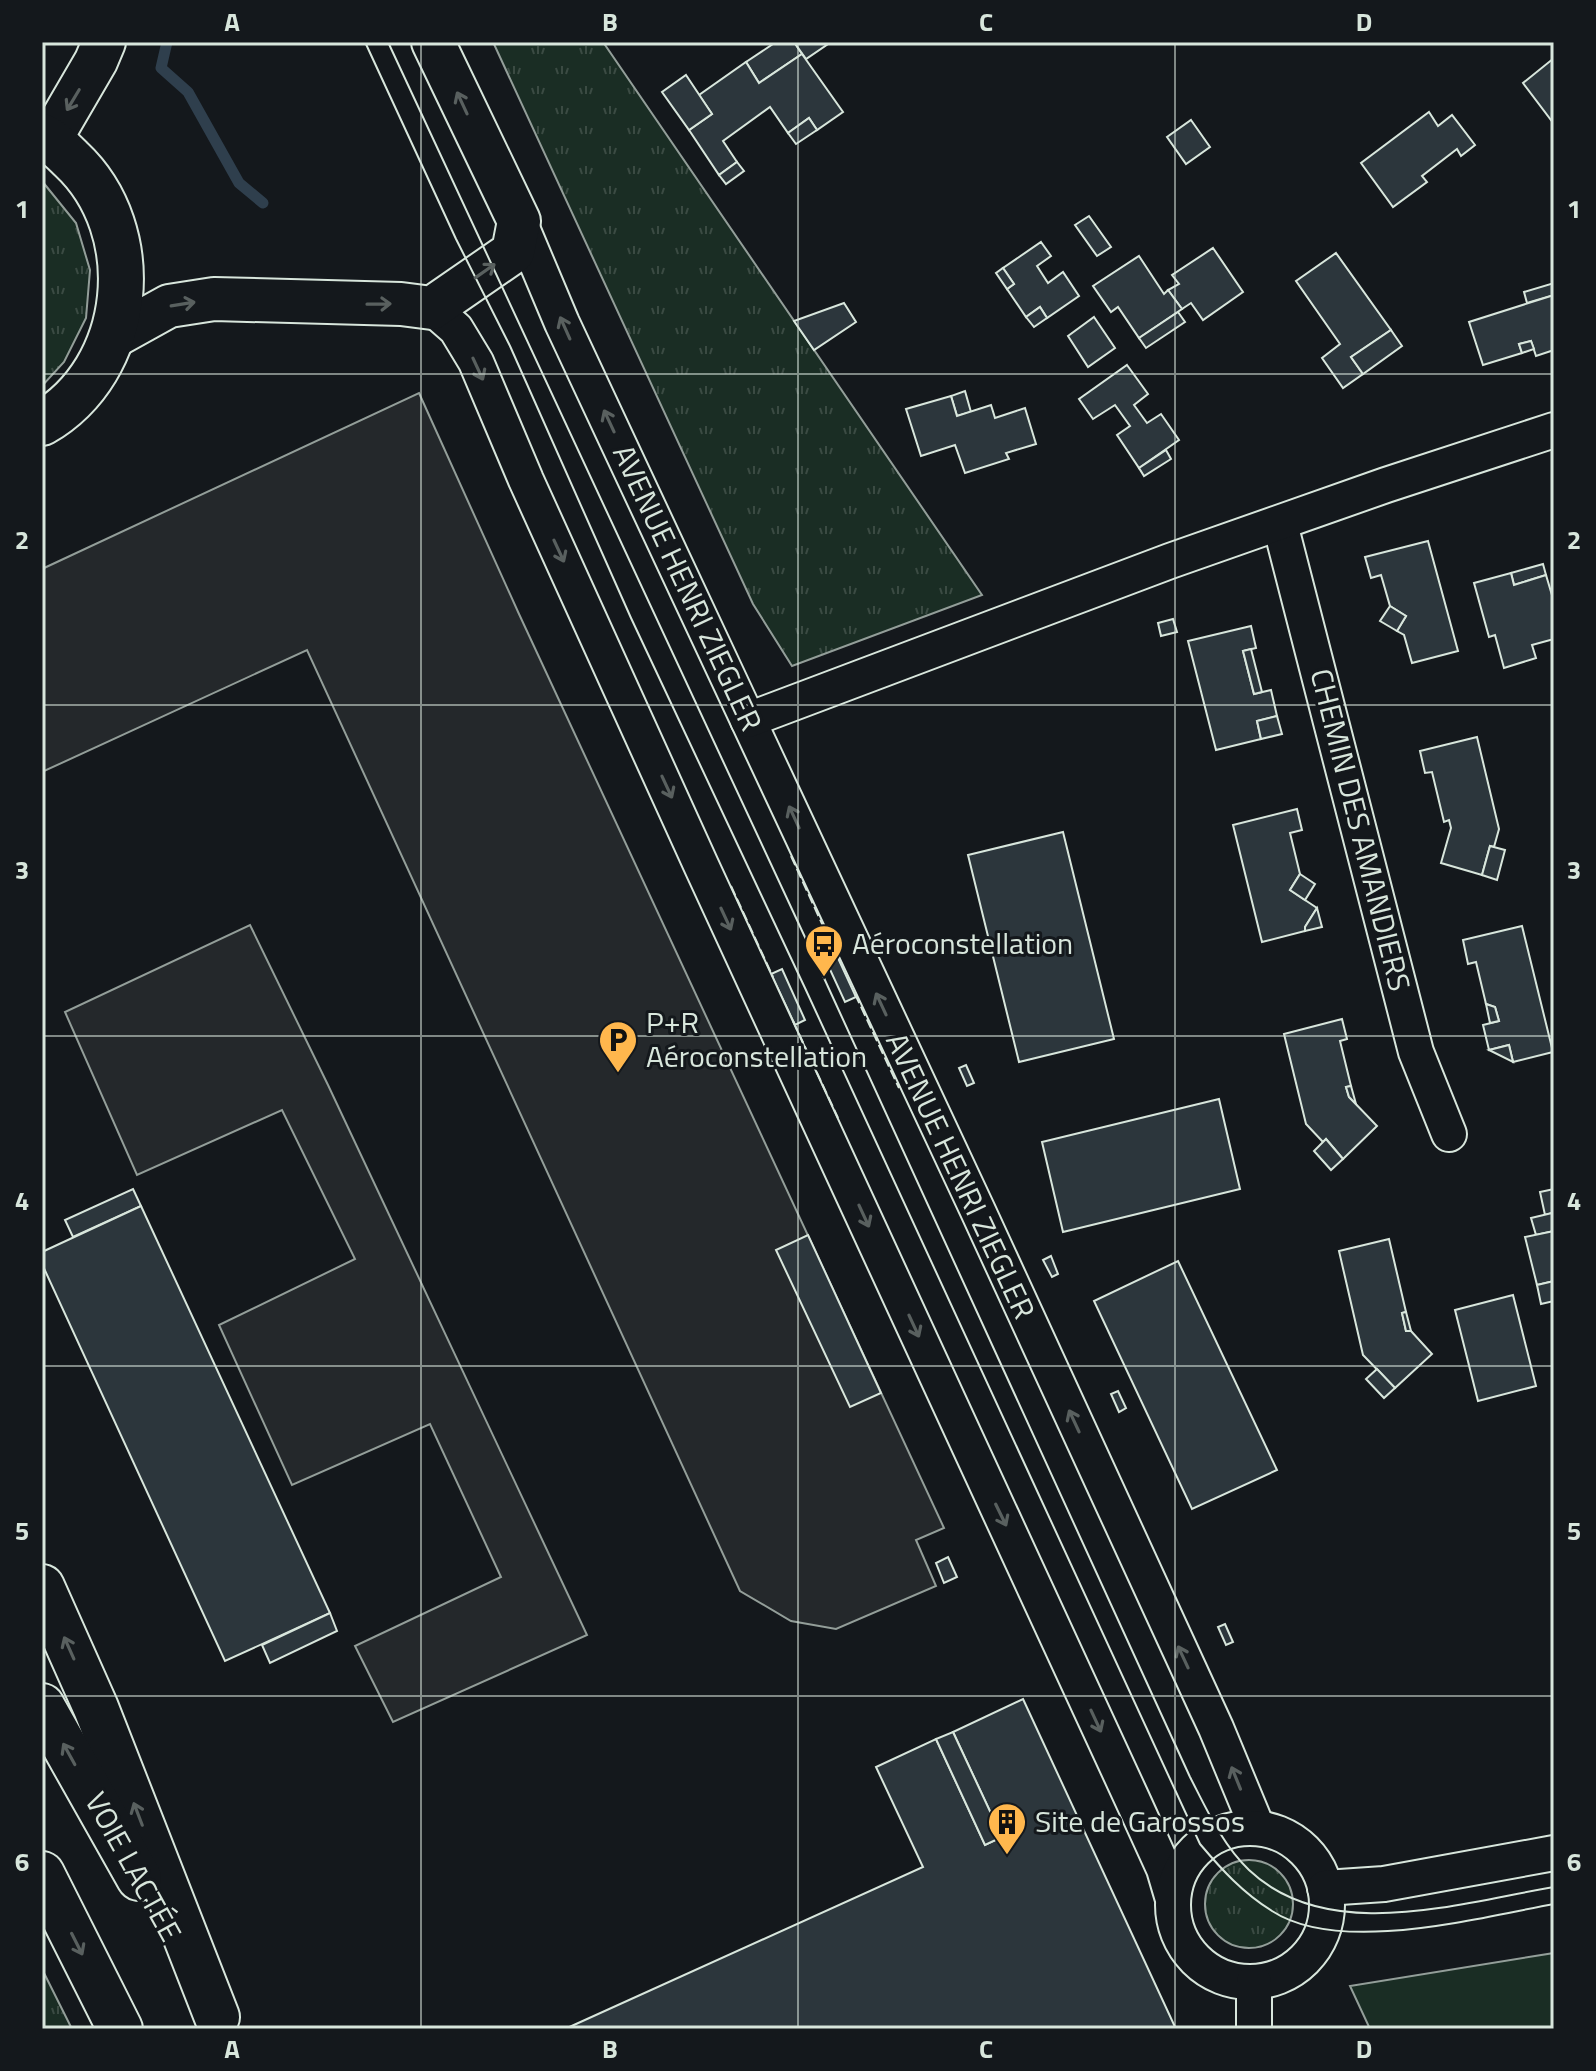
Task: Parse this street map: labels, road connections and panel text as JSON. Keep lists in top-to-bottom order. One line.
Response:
{"streets":{"main road":["VOIE LACTÉE"],"street":["AVENUE HENRI ZIEGLER","CHEMIN DES AMANDIERS"]},"places":{"bus stop":["Aéroconstellation"],"parking":["P+R Aéroconstellation"],"building":["Site de Garossos"]},"grid":{"columns":["A","B","C","D"],"rows":["1","2","3","4","5","6"]}}
